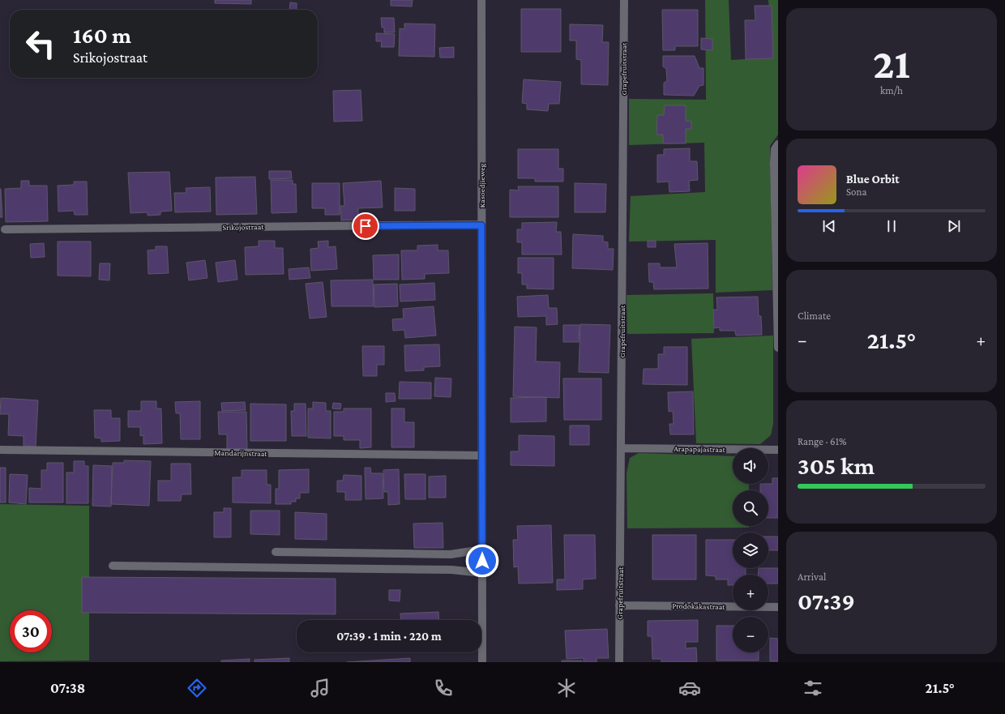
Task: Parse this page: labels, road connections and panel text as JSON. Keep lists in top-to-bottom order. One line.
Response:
{"streets":{"street":["Grapefruitstraat","Kasoedjieweg","Srikojostraat","Arapapajastraat","Mandarijnstraat","Prodokakastraat"]},"crossings":[["Grapefruitstraat","Arapapajastraat"],["Grapefruitstraat","Prodokakastraat"],["Kasoedjieweg","Srikojostraat"],["Kasoedjieweg","Mandarijnstraat"]],"page":{"tile":[["21","km/h"],"Climate",["Range · 61%","305 km"],["Arrival","07:39"]],"turn":["160 m","Srikojostraat"],"song":["Blue Orbit","Sona"],"heat":["−","21.5°","+"],"map_buttons":["+","−"],"limit":"30","trip":"07:39 · 1 min · 220 m","tabs":["07:38","21.5°"]}}
